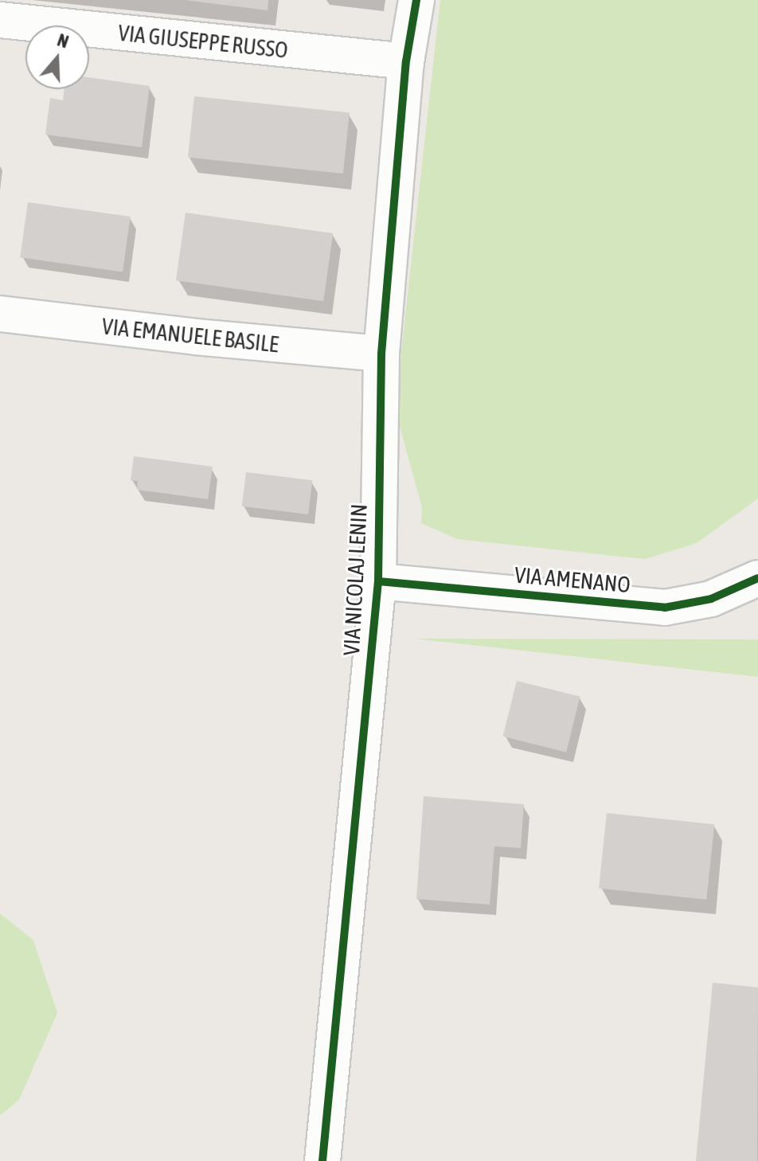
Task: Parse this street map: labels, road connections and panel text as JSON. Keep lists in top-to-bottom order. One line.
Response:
{"streets":{"street":["VIA GIUSEPPE RUSSO","VIA EMANUELE BASILE","VIA NICOLAJ LENIN","VIA AMENANO"]},"crossings":[["VIA GIUSEPPE RUSSO","VIA NICOLAJ LENIN"],["VIA EMANUELE BASILE","VIA NICOLAJ LENIN"],["VIA NICOLAJ LENIN","VIA AMENANO"]],"north":"top"}
